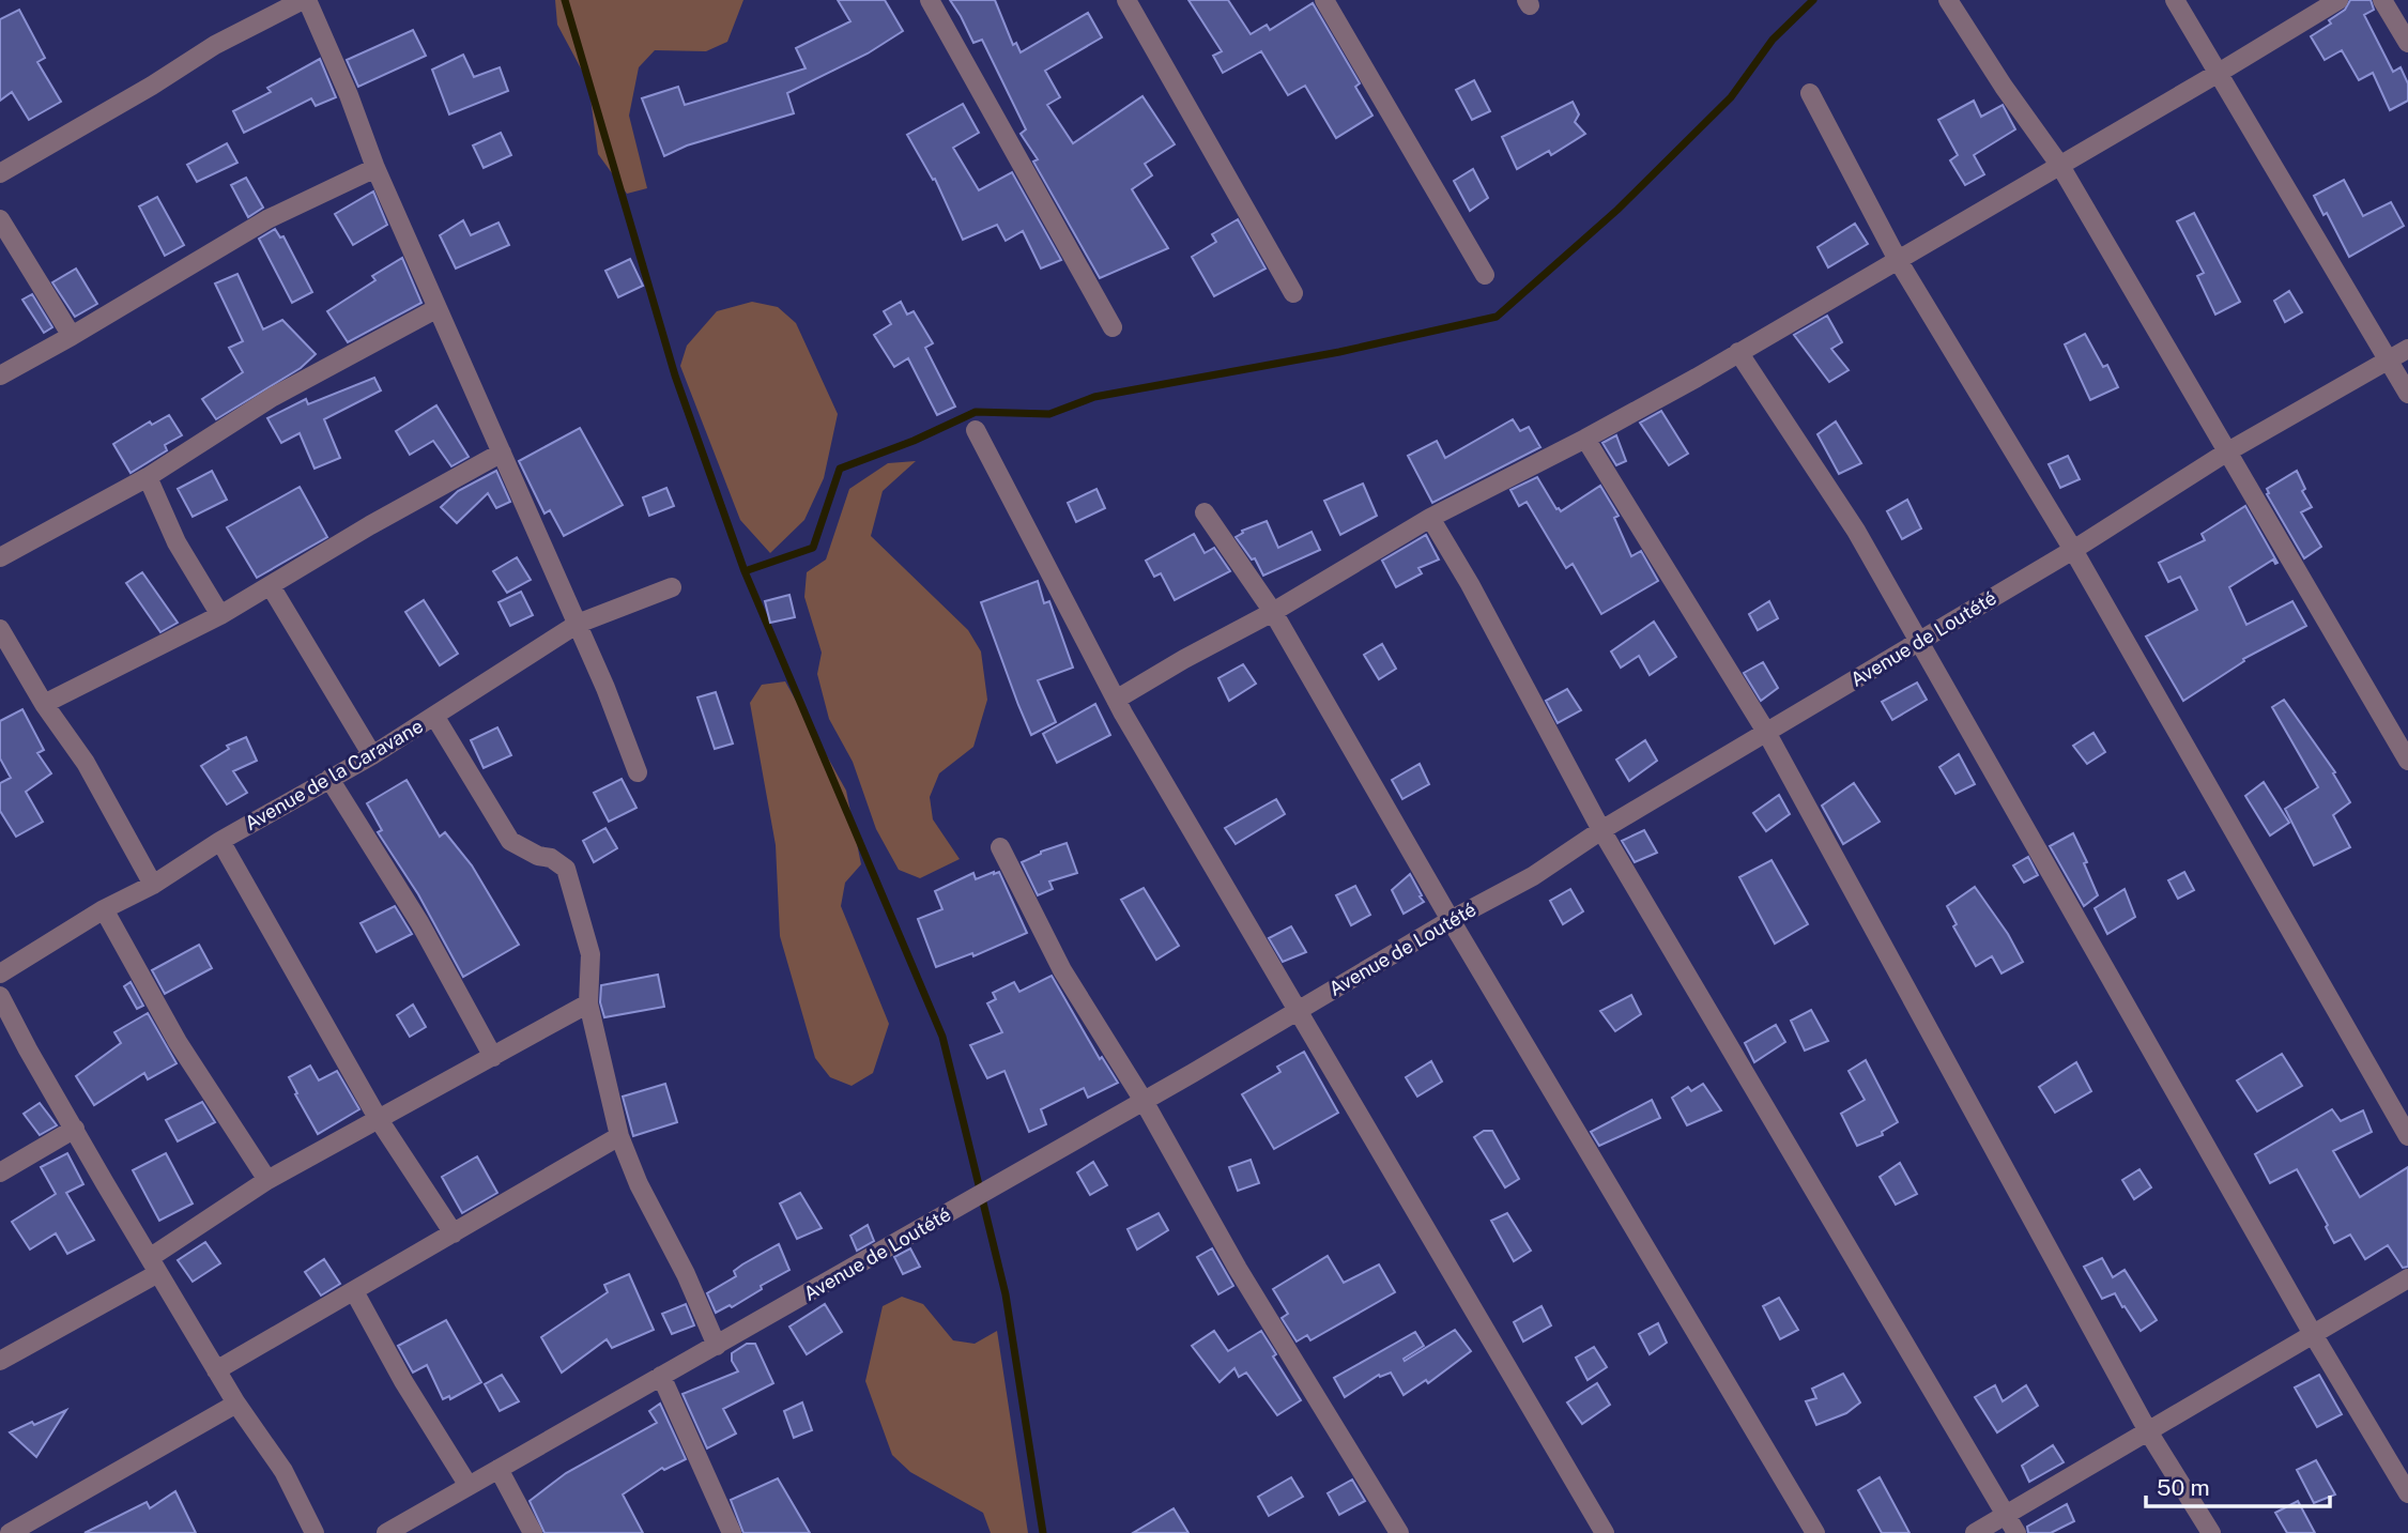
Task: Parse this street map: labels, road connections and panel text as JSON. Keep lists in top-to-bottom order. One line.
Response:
{"streets":{"street":["Avenue de Loutété","Avenue de la Caravane"]},"scale_bar":"50 m"}
